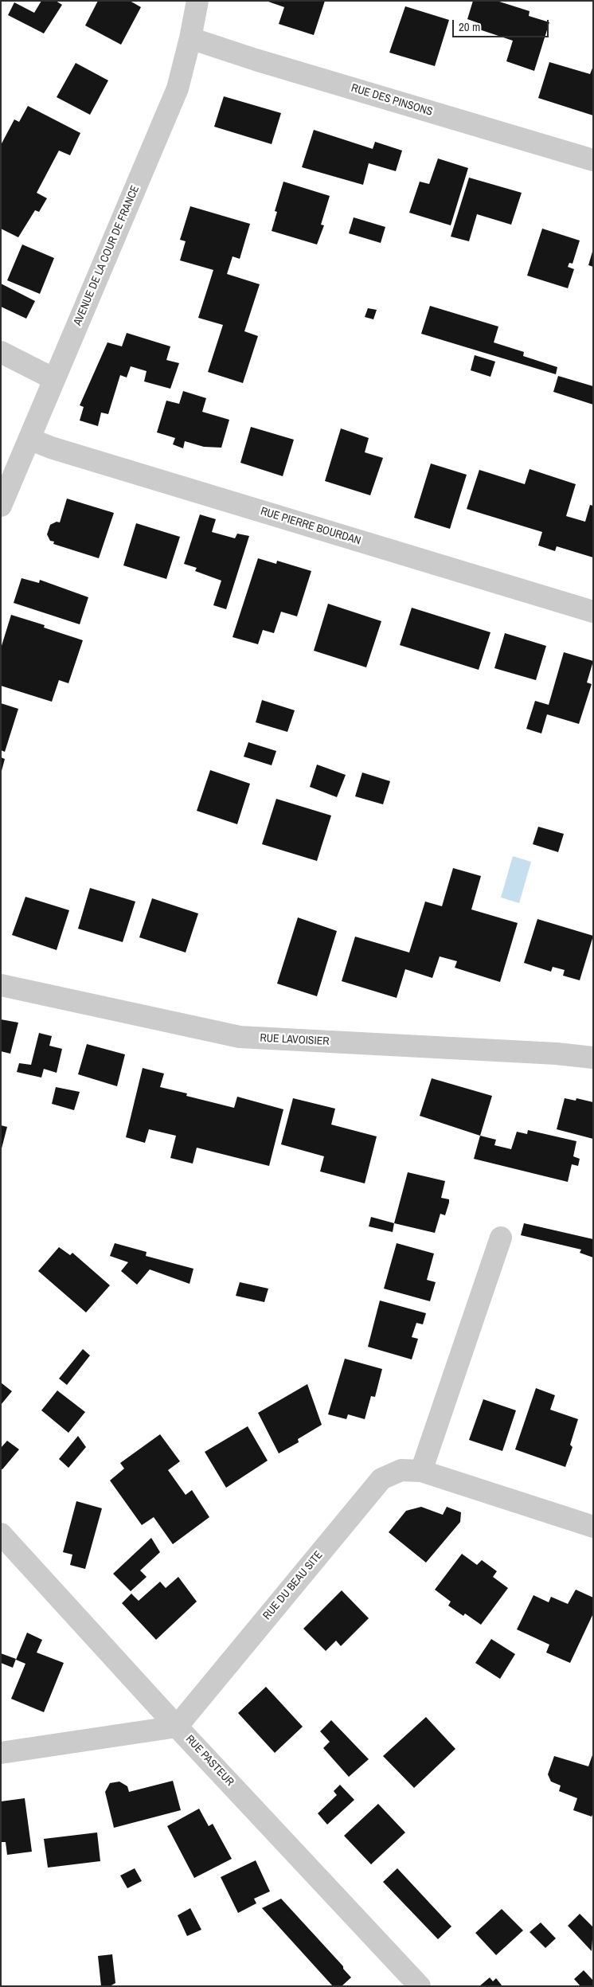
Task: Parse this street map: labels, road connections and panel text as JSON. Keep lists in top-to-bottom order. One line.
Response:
{"streets":{"street":["RUE DES PINSONS","AVENUE DE LA COUR DE FRANCE","RUE PIERRE BOURDAN","RUE LAVOISIER","RUE DU BEAU SITE","RUE PASTEUR"]},"crossings":[["RUE DES PINSONS","AVENUE DE LA COUR DE FRANCE"],["AVENUE DE LA COUR DE FRANCE","RUE PIERRE BOURDAN"],["RUE DU BEAU SITE","RUE PASTEUR"]],"scale_bar":"20 m"}
